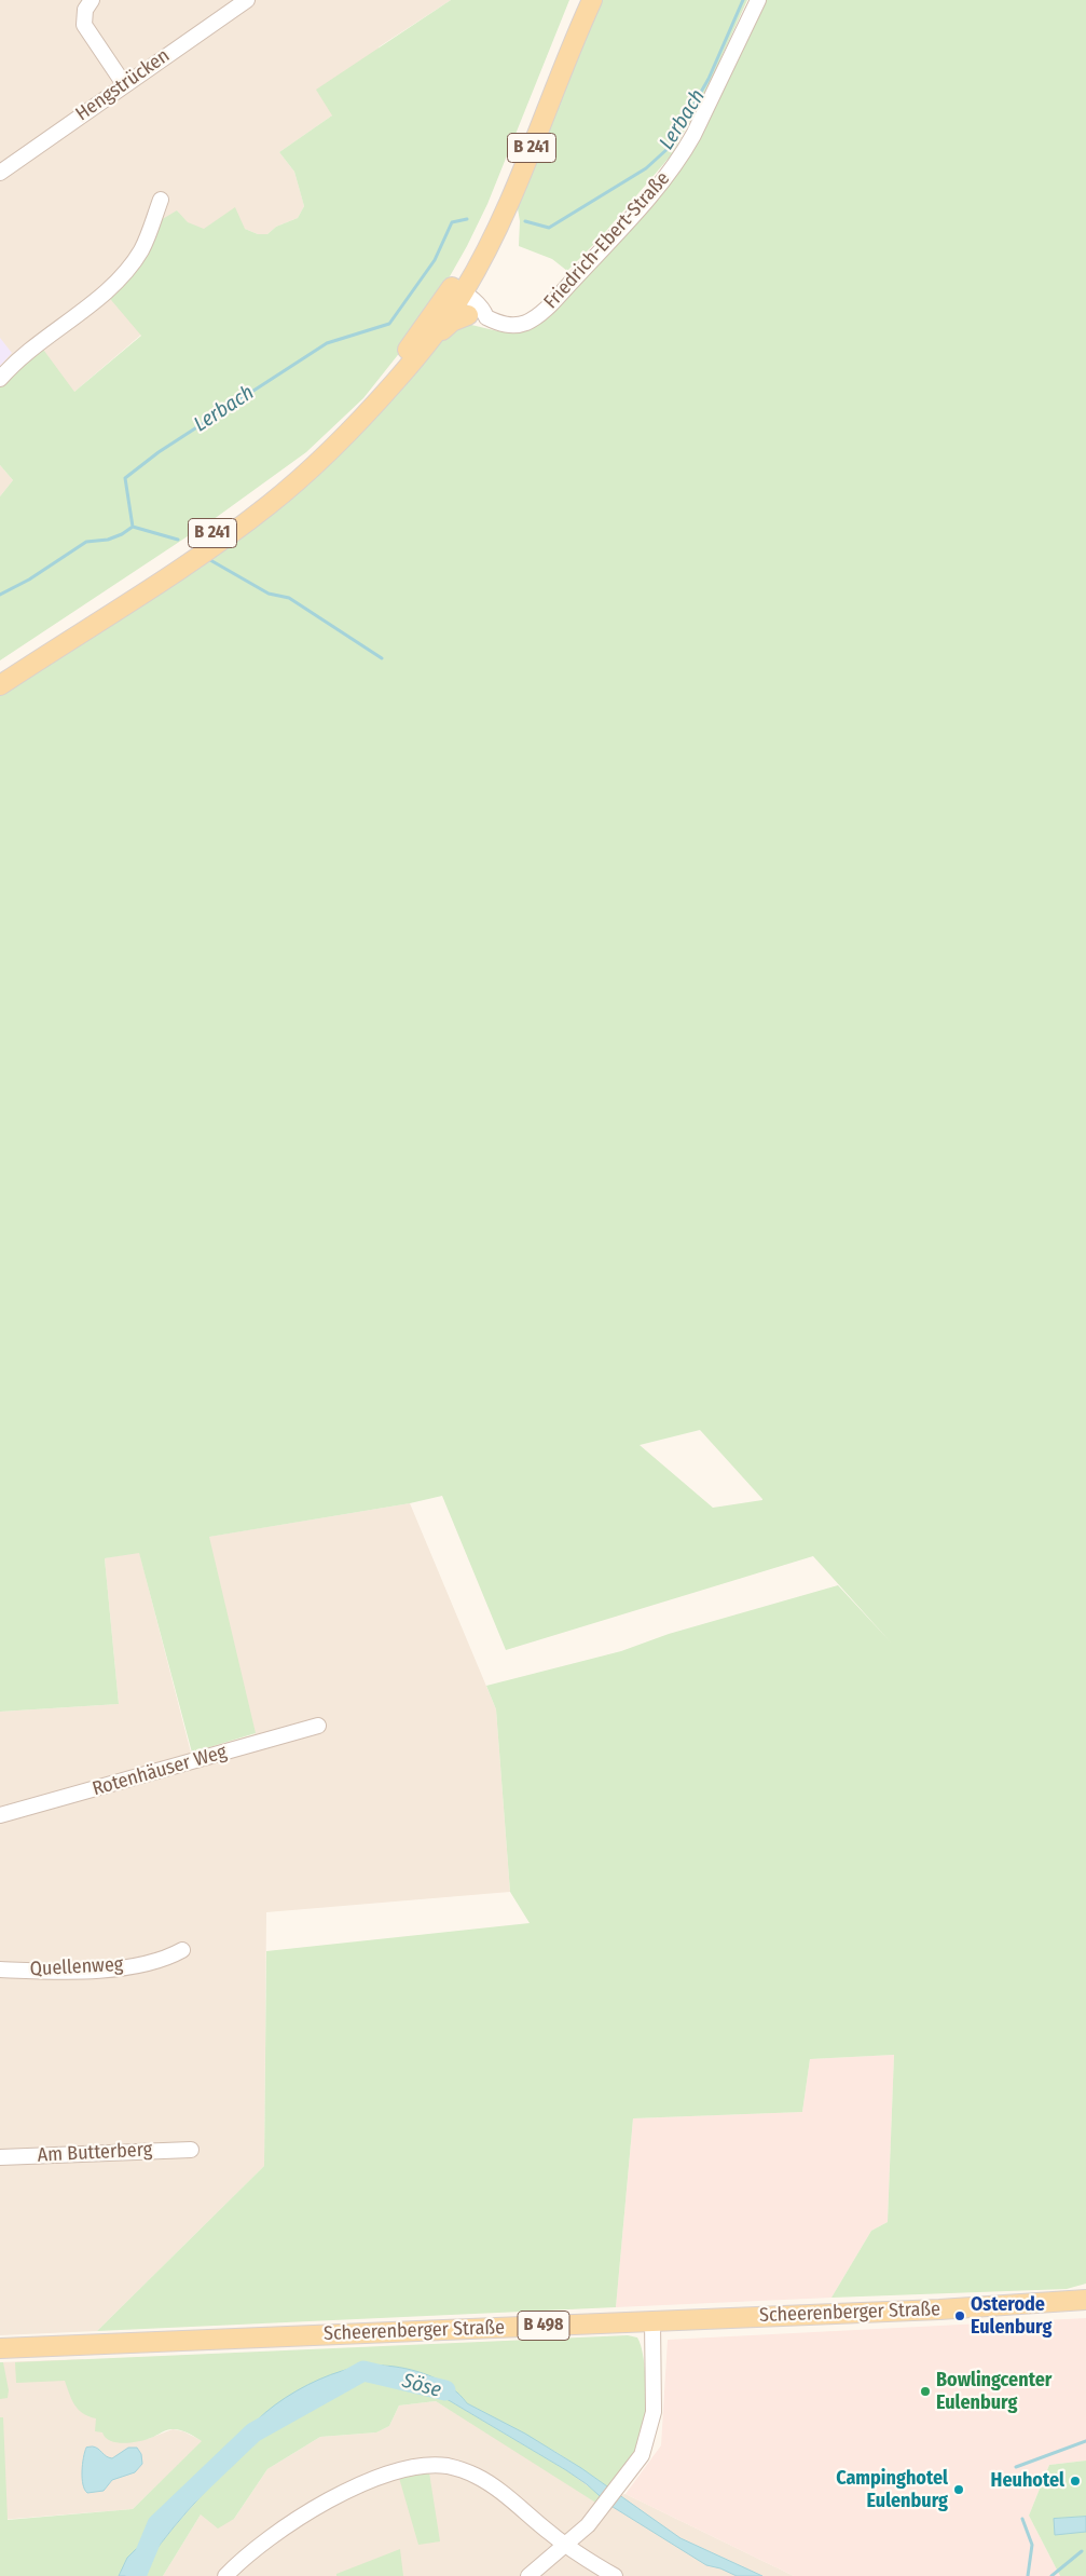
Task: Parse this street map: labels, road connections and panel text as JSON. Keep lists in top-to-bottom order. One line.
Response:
{"streets":{"main road":["B 241","Scheerenberger Straße","B 498"],"street":["Hengstrücken","Friedrich-Ebert-Straße","Rotenhäuser Weg","Quellenweg","Am Butterberg"]},"crossings":[["B 241","Friedrich-Ebert-Straße"]],"water":["Lerbach","Söse"],"places":["Osterode Eulenburg","Bowlingcenter Eulenburg","Heuhotel","Campinghotel Eulenburg"]}
